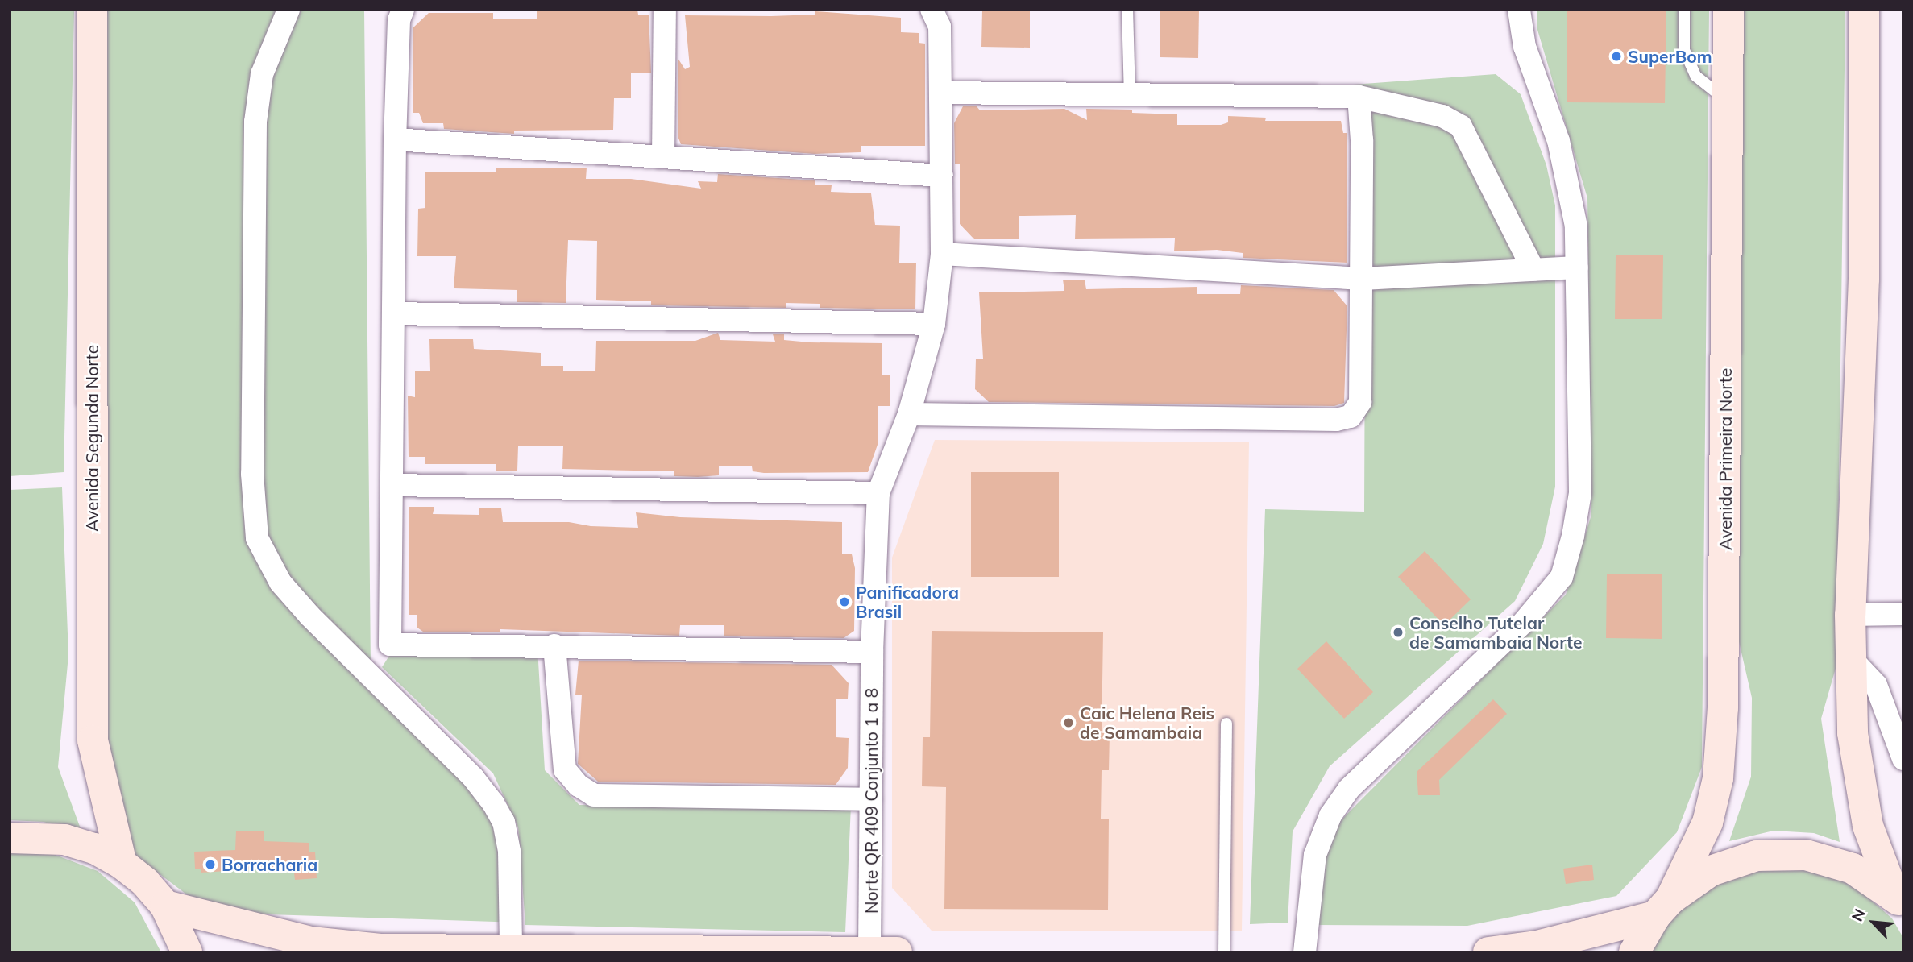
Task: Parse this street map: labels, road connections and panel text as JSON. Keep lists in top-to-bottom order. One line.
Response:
{"streets":{"main road":["Avenida Segunda Norte","Avenida Primeira Norte"],"street":["Norte QR 409 Conjunto 1 a 8"]},"places":["SuperBom","Panificadora Brasil","Conselho Tutelar de Samambaia Norte","Caic Helena Reis de Samambaia","Borracharia"],"north":"top left"}
